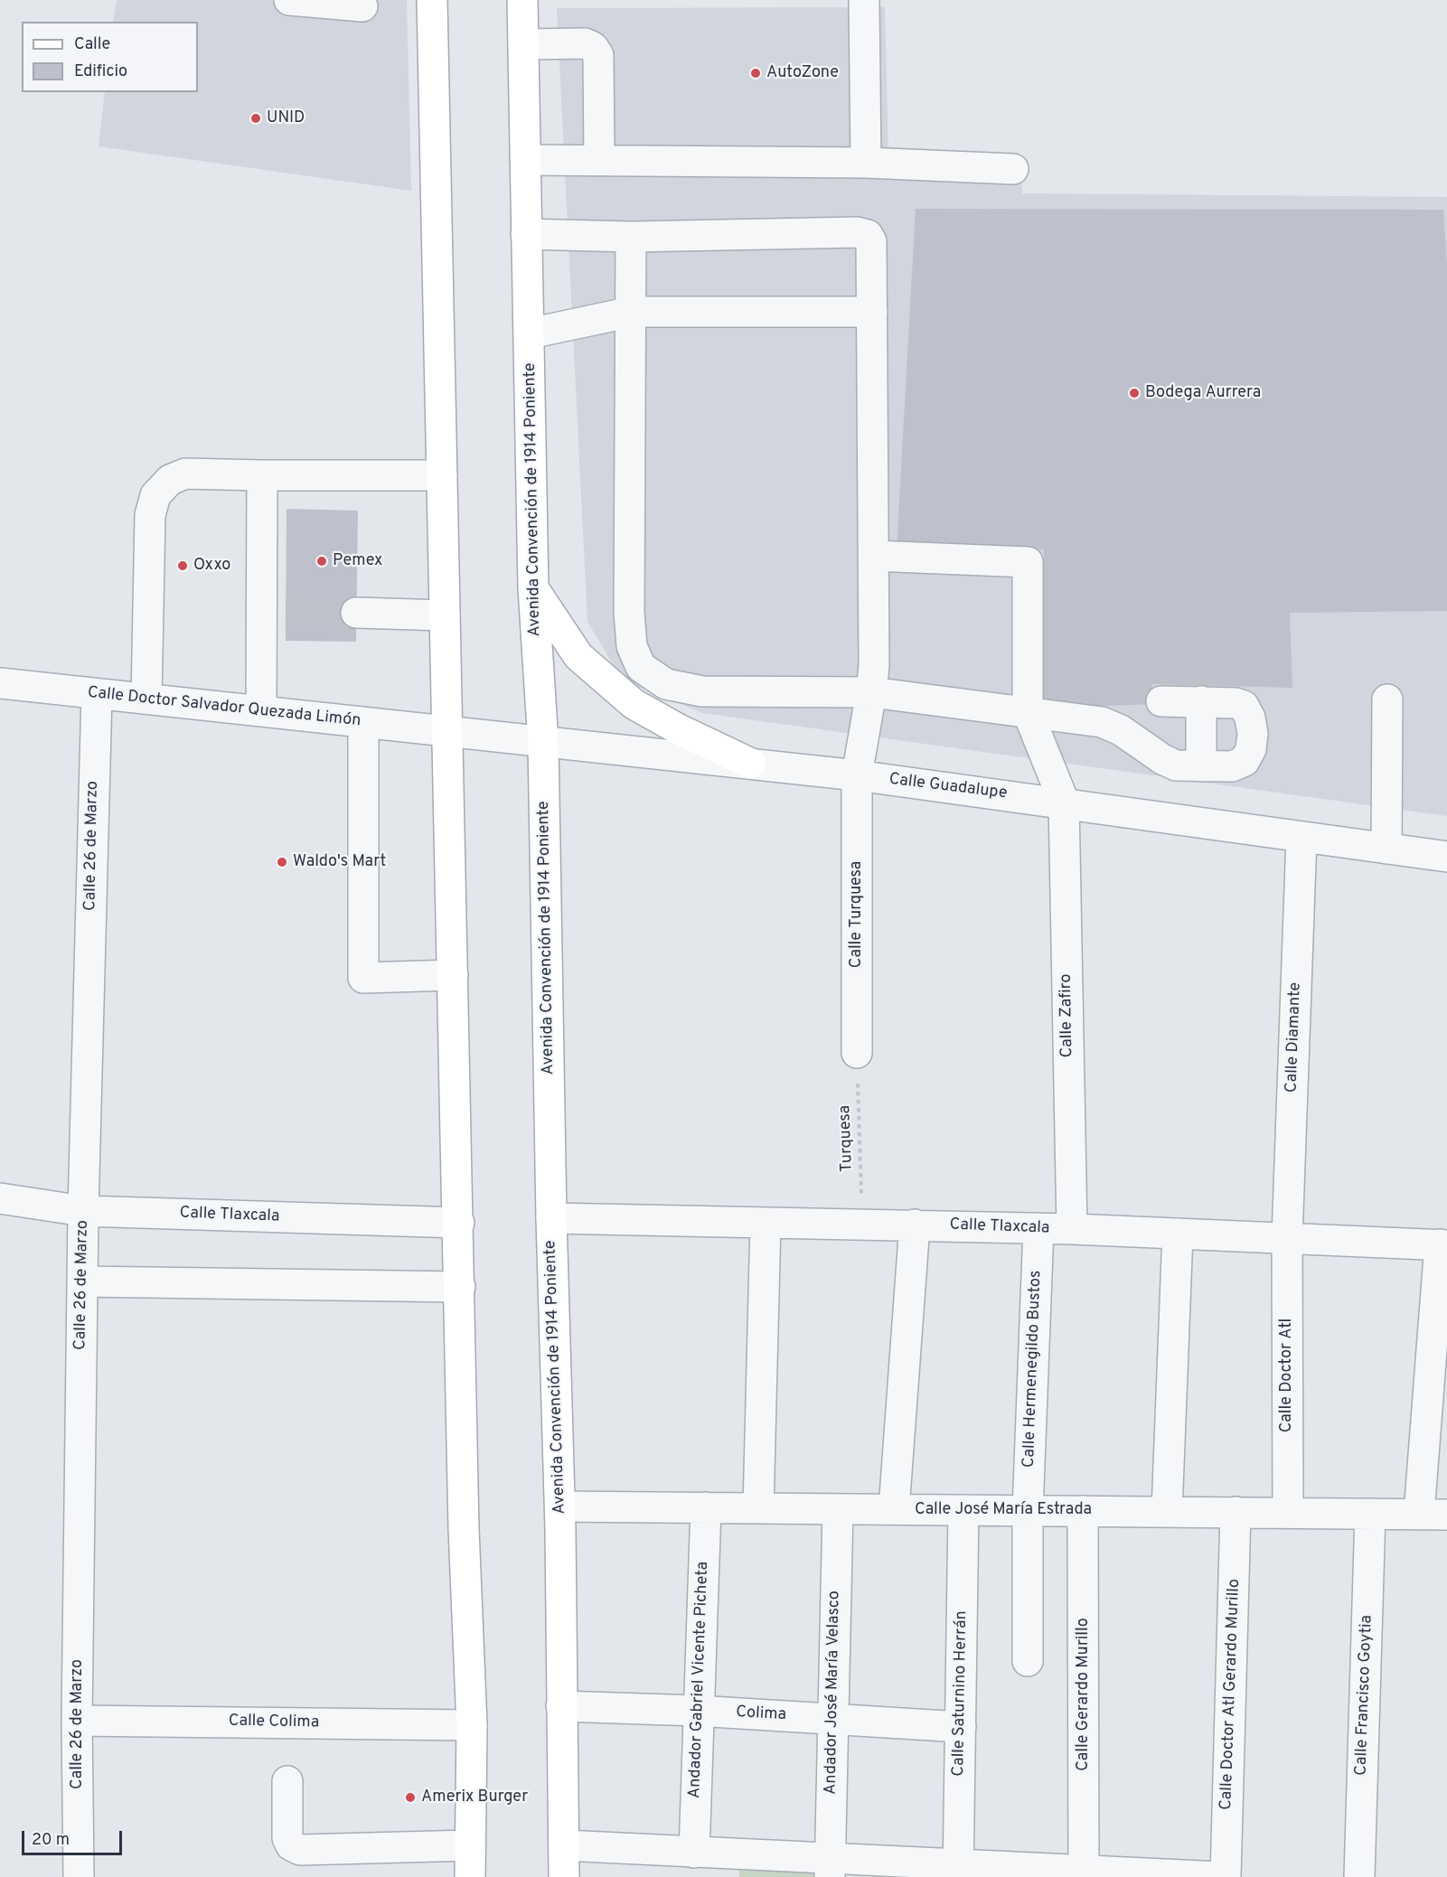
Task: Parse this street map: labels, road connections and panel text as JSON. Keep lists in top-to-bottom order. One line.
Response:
{"streets":{"main road":["Avenida Convención de 1914 Poniente"],"street":["Calle Doctor Salvador Quezada Limón","Calle Guadalupe","Calle 26 de Marzo","Calle Turquesa","Calle Zafiro","Calle Diamante","Calle Tlaxcala","Calle Hermenegildo Bustos","Calle Doctor Atl","Calle José María Estrada","Andador Gabriel Vicente Picheta","Andador José María Velasco","Calle Saturnino Herrán","Calle Gerardo Murillo","Calle Doctor Atl Gerardo Murillo","Calle Francisco Goytia","Colima","Calle Colima"],"path":["Turquesa"]},"crossings":[["Avenida Convención de 1914 Poniente","Calle Guadalupe"],["Avenida Convención de 1914 Poniente","Calle Tlaxcala"],["Avenida Convención de 1914 Poniente","Calle José María Estrada"],["Avenida Convención de 1914 Poniente","Colima"],["Calle Doctor Salvador Quezada Limón","Calle Guadalupe"],["Calle Doctor Salvador Quezada Limón","Calle 26 de Marzo"],["Calle Guadalupe","Calle Turquesa"],["Calle Guadalupe","Calle Zafiro"],["Calle Guadalupe","Calle Diamante"],["Calle 26 de Marzo","Calle Tlaxcala"],["Calle 26 de Marzo","Calle Colima"],["Calle Turquesa","Turquesa"],["Calle Zafiro","Calle Tlaxcala"],["Calle Diamante","Calle Tlaxcala"],["Calle Diamante","Calle Doctor Atl"],["Turquesa","Calle Tlaxcala"],["Calle Tlaxcala","Calle Hermenegildo Bustos"],["Calle Tlaxcala","Calle Doctor Atl"],["Calle Hermenegildo Bustos","Calle José María Estrada"],["Calle Doctor Atl","Calle José María Estrada"],["Calle José María Estrada","Andador Gabriel Vicente Picheta"],["Calle José María Estrada","Andador José María Velasco"],["Calle José María Estrada","Calle Saturnino Herrán"],["Calle José María Estrada","Calle Gerardo Murillo"],["Calle José María Estrada","Calle Doctor Atl Gerardo Murillo"],["Calle José María Estrada","Calle Francisco Goytia"],["Andador Gabriel Vicente Picheta","Colima"],["Andador José María Velasco","Colima"],["Calle Saturnino Herrán","Colima"]],"places":["AutoZone","UNID","Bodega Aurrera","Pemex","Oxxo","Waldo's Mart","Amerix Burger"],"legend":["Calle","Edificio"],"scale_bar":"20 m"}
